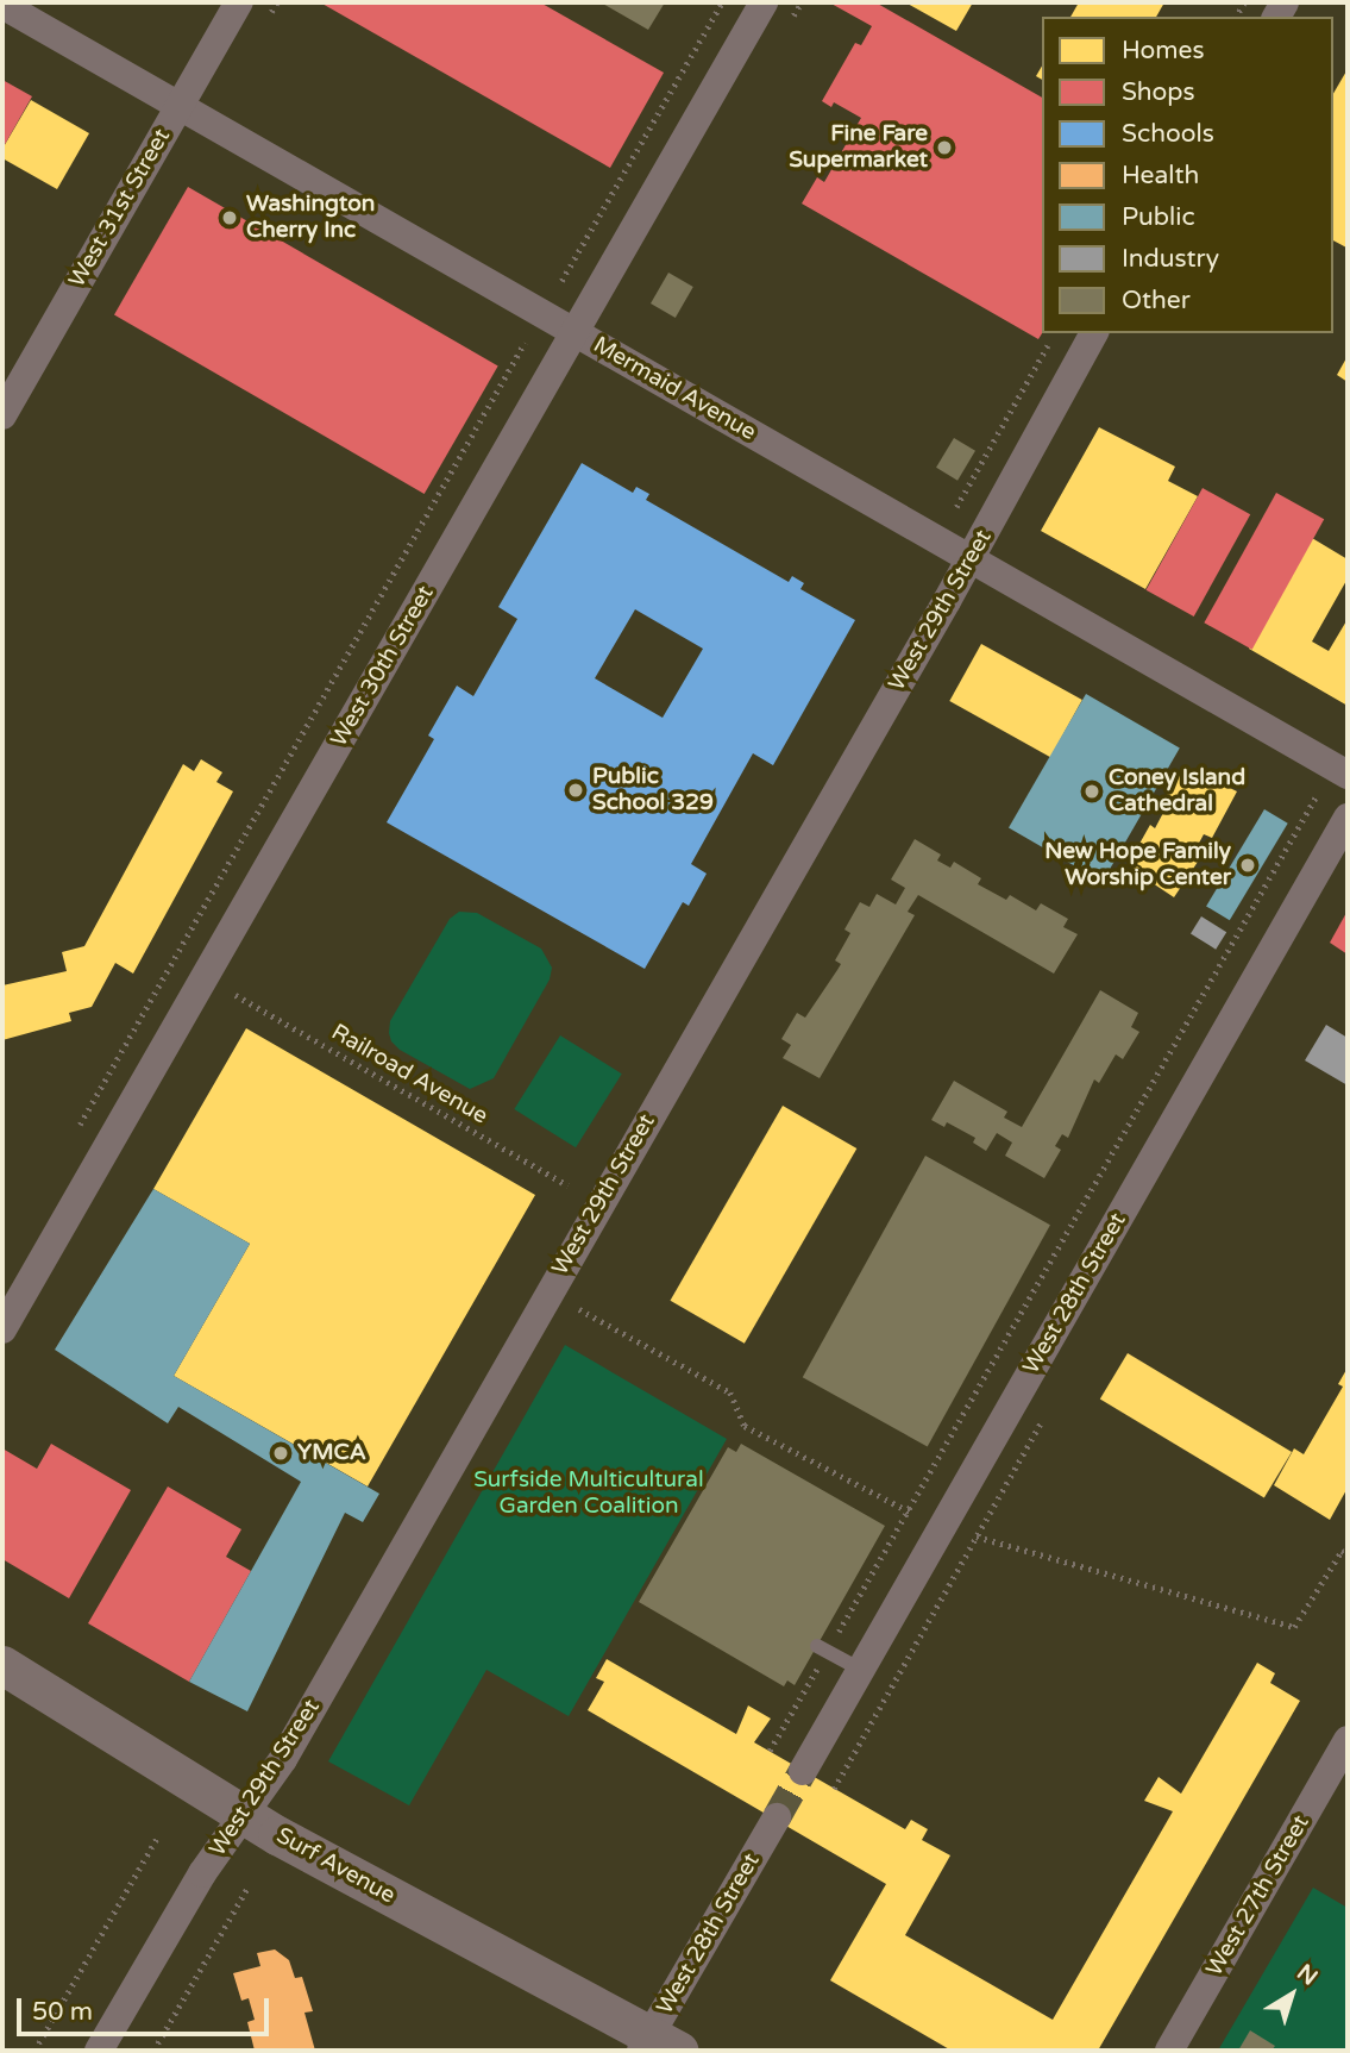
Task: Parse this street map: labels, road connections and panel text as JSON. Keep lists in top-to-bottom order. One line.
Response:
{"streets":{"main road":["Surf Avenue"],"street":["West 31st Street","Mermaid Avenue","West 29th Street","West 30th Street","West 28th Street","West 27th Street"],"path":["Railroad Avenue"]},"crossings":[["West 31st Street","Mermaid Avenue"],["Mermaid Avenue","West 29th Street"],["Mermaid Avenue","West 30th Street"],["West 29th Street","Surf Avenue"],["West 28th Street","Surf Avenue"]],"parks":["Surfside Multicultural Garden Coalition"],"places":["Fine Fare Supermarket","Washington Cherry Inc","Public School 329","Coney Island Cathedral","New Hope Family Worship Center","YMCA"],"legend":["Homes","Shops","Schools","Health","Public","Industry","Other"],"scale_bar":"50 m","north":"top right"}
